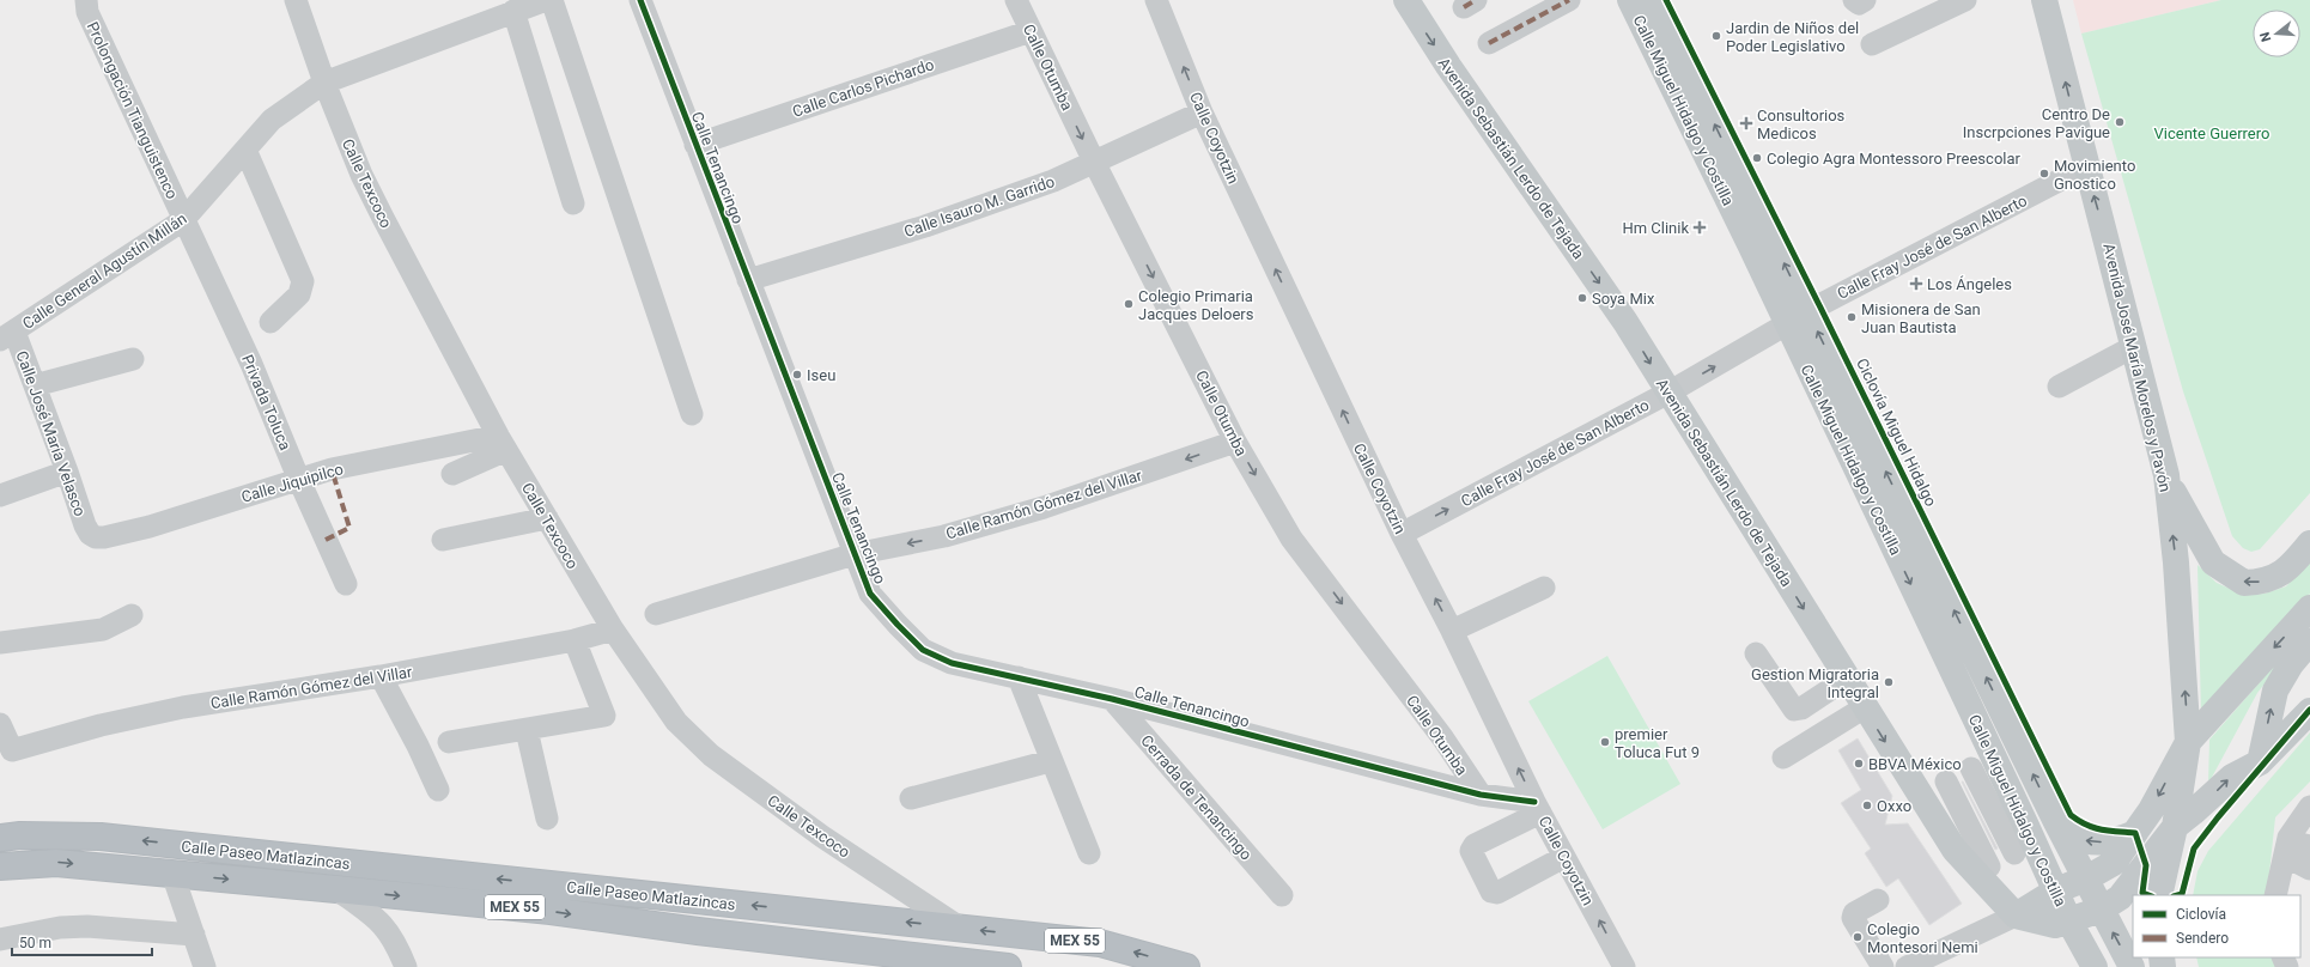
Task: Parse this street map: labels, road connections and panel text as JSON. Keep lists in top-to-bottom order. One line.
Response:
{"streets":{"highway":["Calle Paseo Matlazincas","MEX 55"],"main road":["Calle Miguel Hidalgo y Costilla","Avenida Sebastián Lerdo de Tejada","Avenida José María Morelos y Pavón"],"street":["Calle Otumba","Calle Carlos Pichardo","Prolongación Tianguistenco","Calle Coyotzin","Calle Tenancingo","Calle Texcoco","Calle Isauro M. Garrido","Calle Fray José de San Alberto","Calle General Agustín Millán","Privada Toluca","Calle José María Velasco","Calle Jiquipilco","Calle Ramón Gómez del Villar","Cerrada de Tenancingo"],"cycle path":["Ciclovía Miguel Hidalgo"]},"crossings":[["Calle Otumba","Calle Carlos Pichardo"],["Calle Otumba","Calle Tenancingo"],["Calle Otumba","Calle Isauro M. Garrido"],["Calle Otumba","Calle Ramón Gómez del Villar"],["Calle Carlos Pichardo","Calle Tenancingo"],["Prolongación Tianguistenco","Calle General Agustín Millán"],["Prolongación Tianguistenco","Privada Toluca"],["Calle Miguel Hidalgo y Costilla","Calle Fray José de San Alberto"],["Calle Coyotzin","Calle Tenancingo"],["Calle Coyotzin","Calle Isauro M. Garrido"],["Calle Coyotzin","Calle Fray José de San Alberto"],["Avenida Sebastián Lerdo de Tejada","Calle Fray José de San Alberto"],["Calle Tenancingo","Calle Isauro M. Garrido"],["Calle Tenancingo","Calle Ramón Gómez del Villar"],["Calle Tenancingo","Cerrada de Tenancingo"],["Calle Texcoco","Calle General Agustín Millán"],["Calle Texcoco","Calle Jiquipilco"],["Calle Texcoco","Calle Ramón Gómez del Villar"],["Calle Texcoco","Calle Paseo Matlazincas"],["Calle Fray José de San Alberto","Avenida José María Morelos y Pavón"],["Calle General Agustín Millán","Privada Toluca"],["Calle General Agustín Millán","Calle José María Velasco"],["Privada Toluca","Calle Jiquipilco"],["Calle José María Velasco","Calle Jiquipilco"]],"one_way":["Calle Otumba","Calle Coyotzin","Avenida Sebastián Lerdo de Tejada","Calle Fray José de San Alberto","Avenida José María Morelos y Pavón"],"parks":["Vicente Guerrero"],"places":{"other":["Jardin de Niños del Poder Legislativo","Centro De Inscrpciones Pavigue","Colegio Agra Montessoro Preescolar","Movimiento Gnostico","Soya Mix","Colegio Primaria Jacques Deloers","Misionera de San Juan Bautista","Iseu","Gestion Migratoria Integral","premier Toluca Fut 9","BBVA México","Oxxo","Colegio Montesori Nemi"],"health":["Consultorios Medicos","Hm Clinik","Los Ángeles"]},"legend":["Ciclovía","Sendero"],"scale_bar":"50 m","north":"left"}
